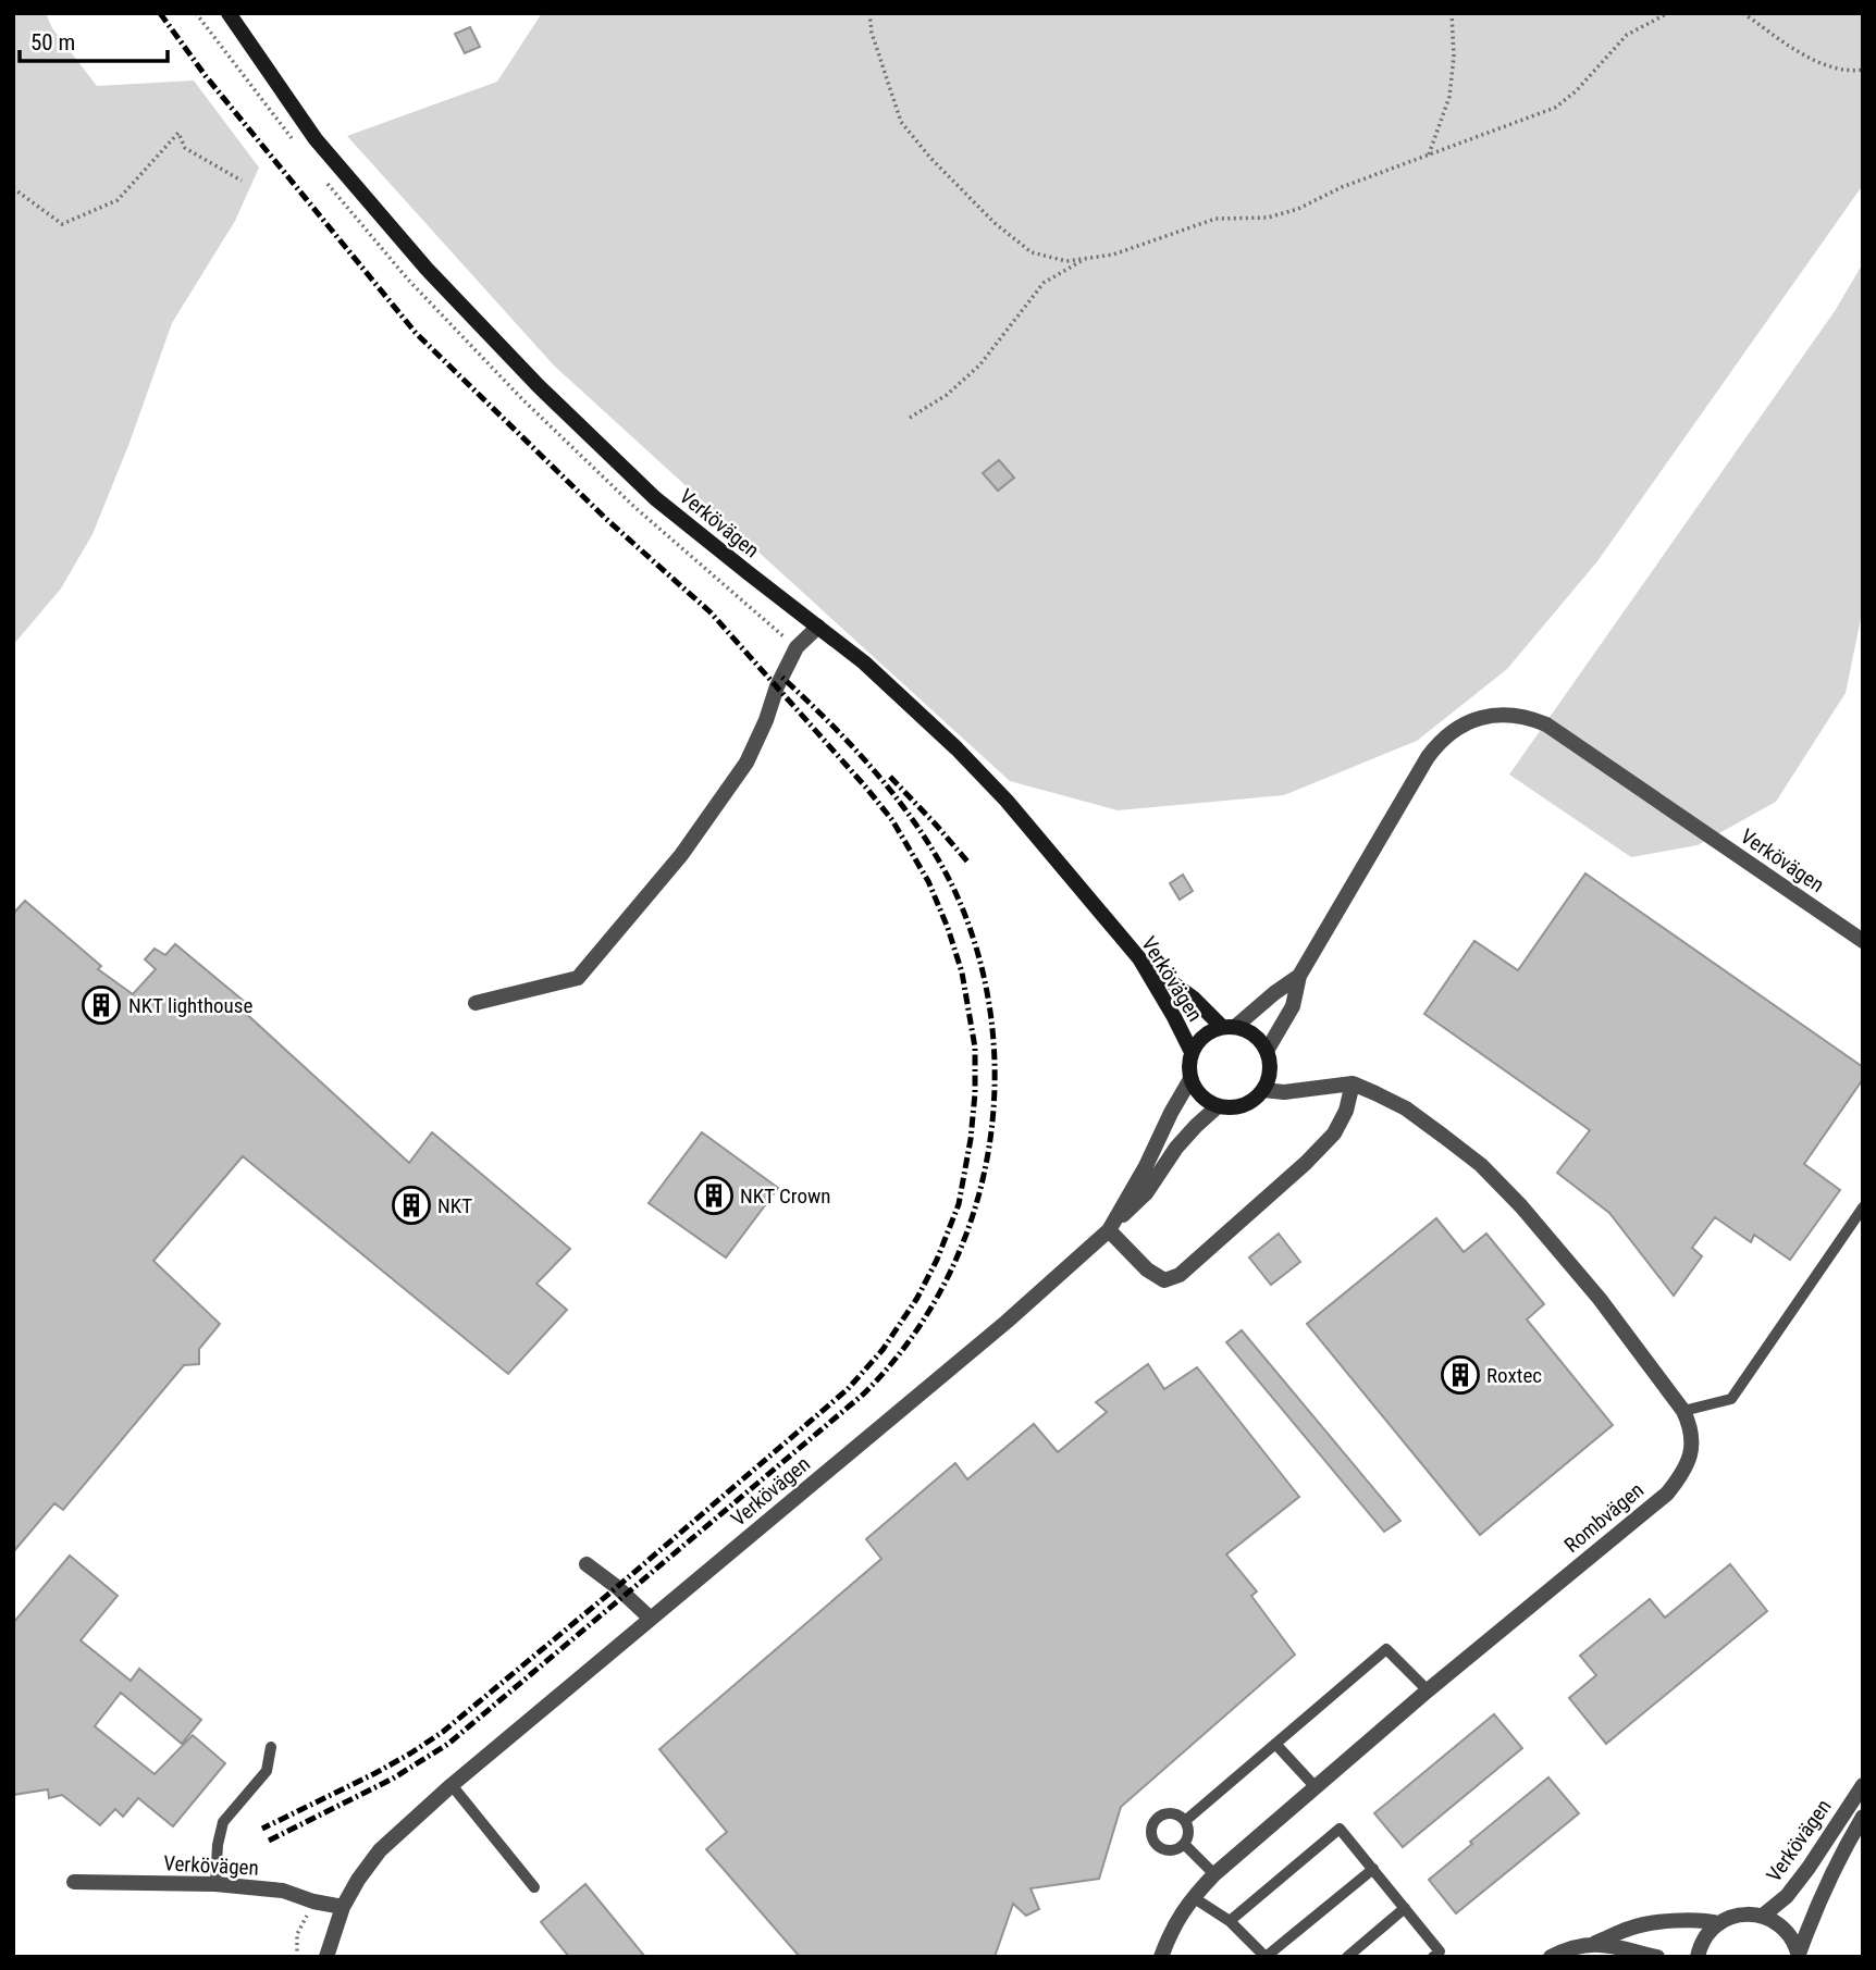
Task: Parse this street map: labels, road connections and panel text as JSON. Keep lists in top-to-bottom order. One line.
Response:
{"streets":{"main road":["Verkövägen"],"street":["Rombvägen"]},"places":{"building":["NKT lighthouse","NKT Crown","NKT","Roxtec"]},"scale_bar":"50 m"}
